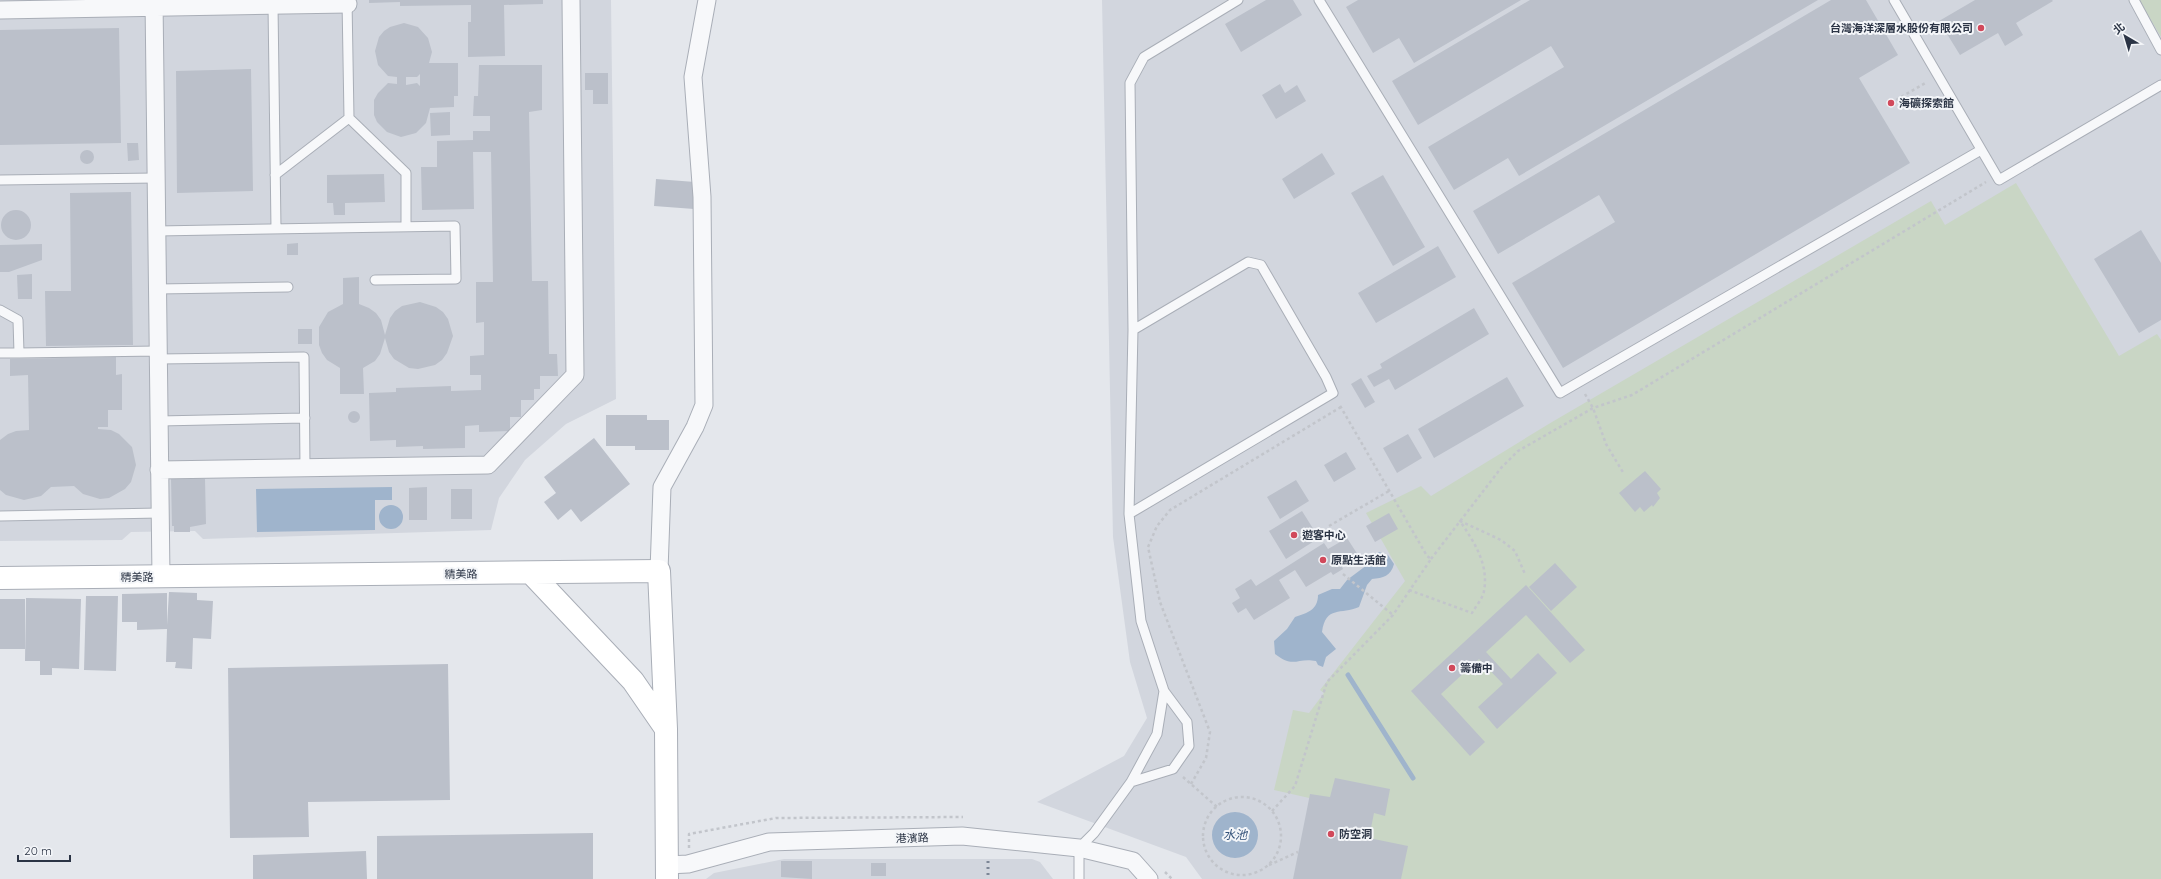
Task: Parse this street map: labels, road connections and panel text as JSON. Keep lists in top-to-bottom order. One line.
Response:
{"streets":{"main road":["精美路"],"street":["港濱路"]},"water":["水池"],"places":["台灣海洋深層水股份有限公司","海礦探索館","遊客中心","原點生活館","籌備中","防空洞"],"scale_bar":"20 m","north":"top left"}
